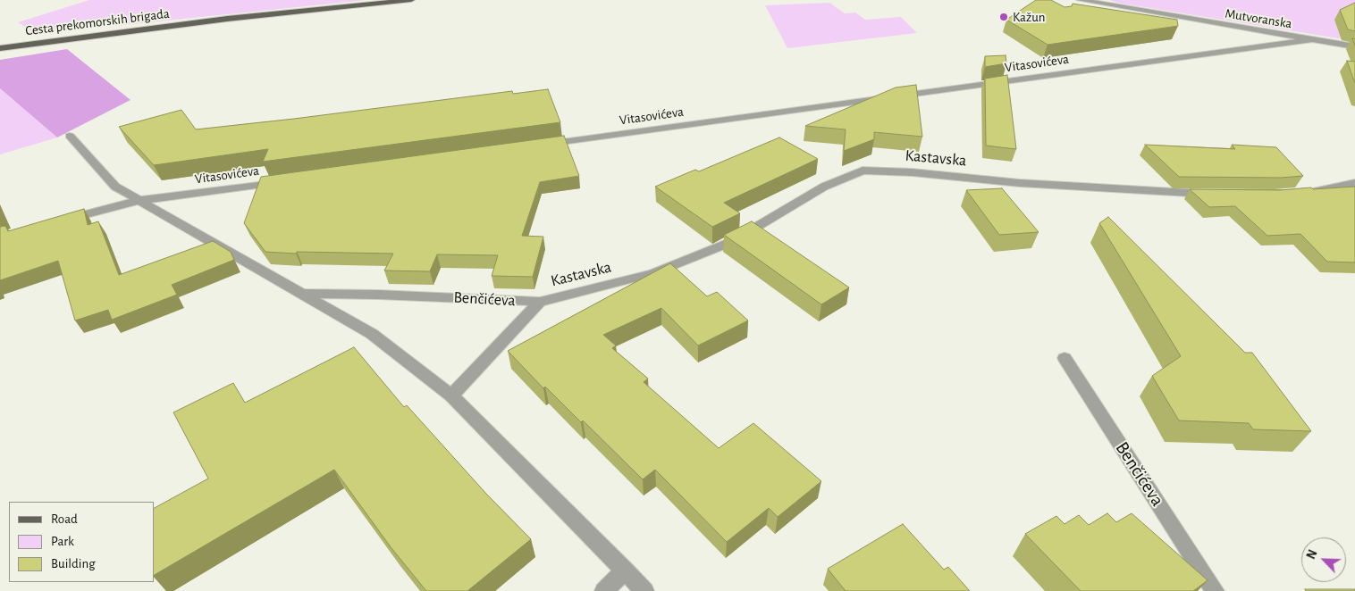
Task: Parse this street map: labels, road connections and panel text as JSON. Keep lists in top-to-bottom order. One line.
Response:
{"streets":{"main road":["Cesta prekomorskih brigada"],"street":["Mutvoranska","Vitasovićeva","Kastavska","Benčićeva"]},"crossings":[["Mutvoranska","Vitasovićeva"],["Vitasovićeva","Benčićeva"],["Kastavska","Benčićeva"]],"places":["Kažun"],"legend":["Road","Park","Building"],"north":"top left"}
